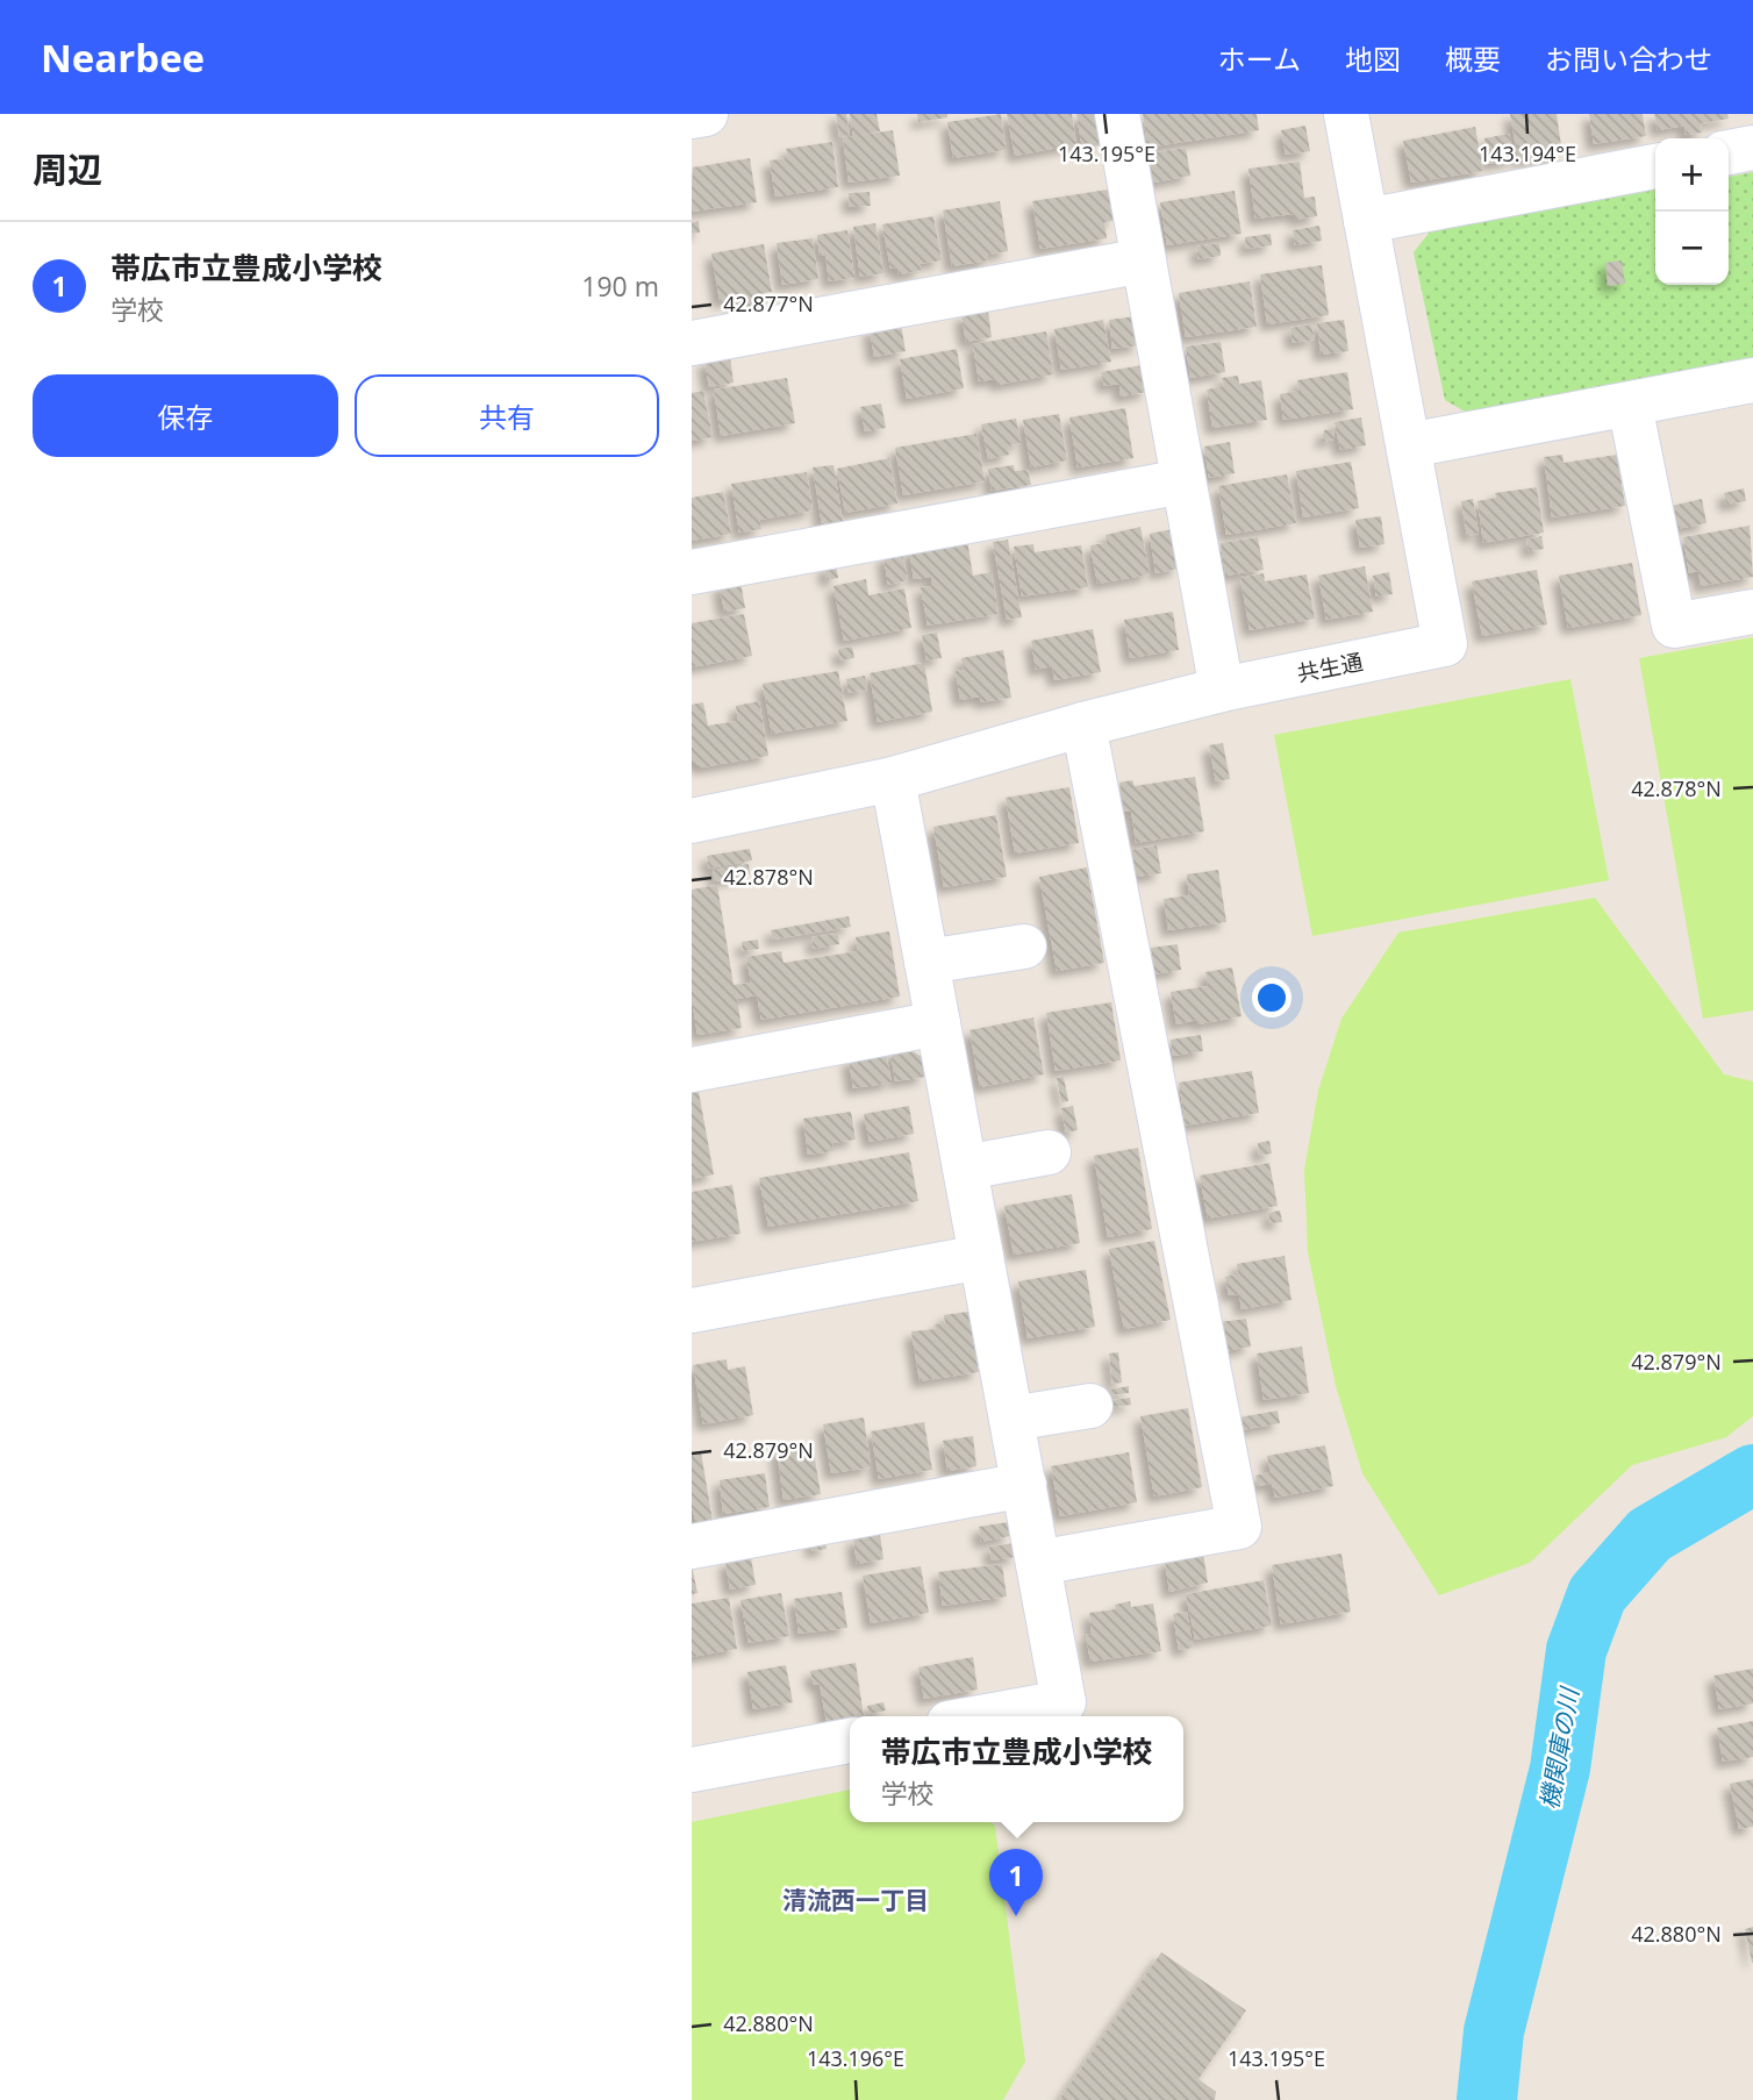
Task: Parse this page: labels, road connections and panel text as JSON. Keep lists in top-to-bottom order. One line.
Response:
{"streets":{"street":["共生通"]},"districts":["清流西一丁目"],"water":["機関庫の川"],"page":{"header":"Nearbee","nav":["ホーム","地図","概要","お問い合わせ"],"heading":"周辺","map_buttons":["+","−"],"list":[{"mark":"1","name":"帯広市立豊成小学校","note":"学校","value":"190 m"}],"buttons":["保存","共有"],"popup":["帯広市立豊成小学校","学校"],"pins":"1"},"coordinates":["143.195°E","143.194°E","42.877°N","42.878°N","42.879°N","42.880°N","143.196°E"]}
